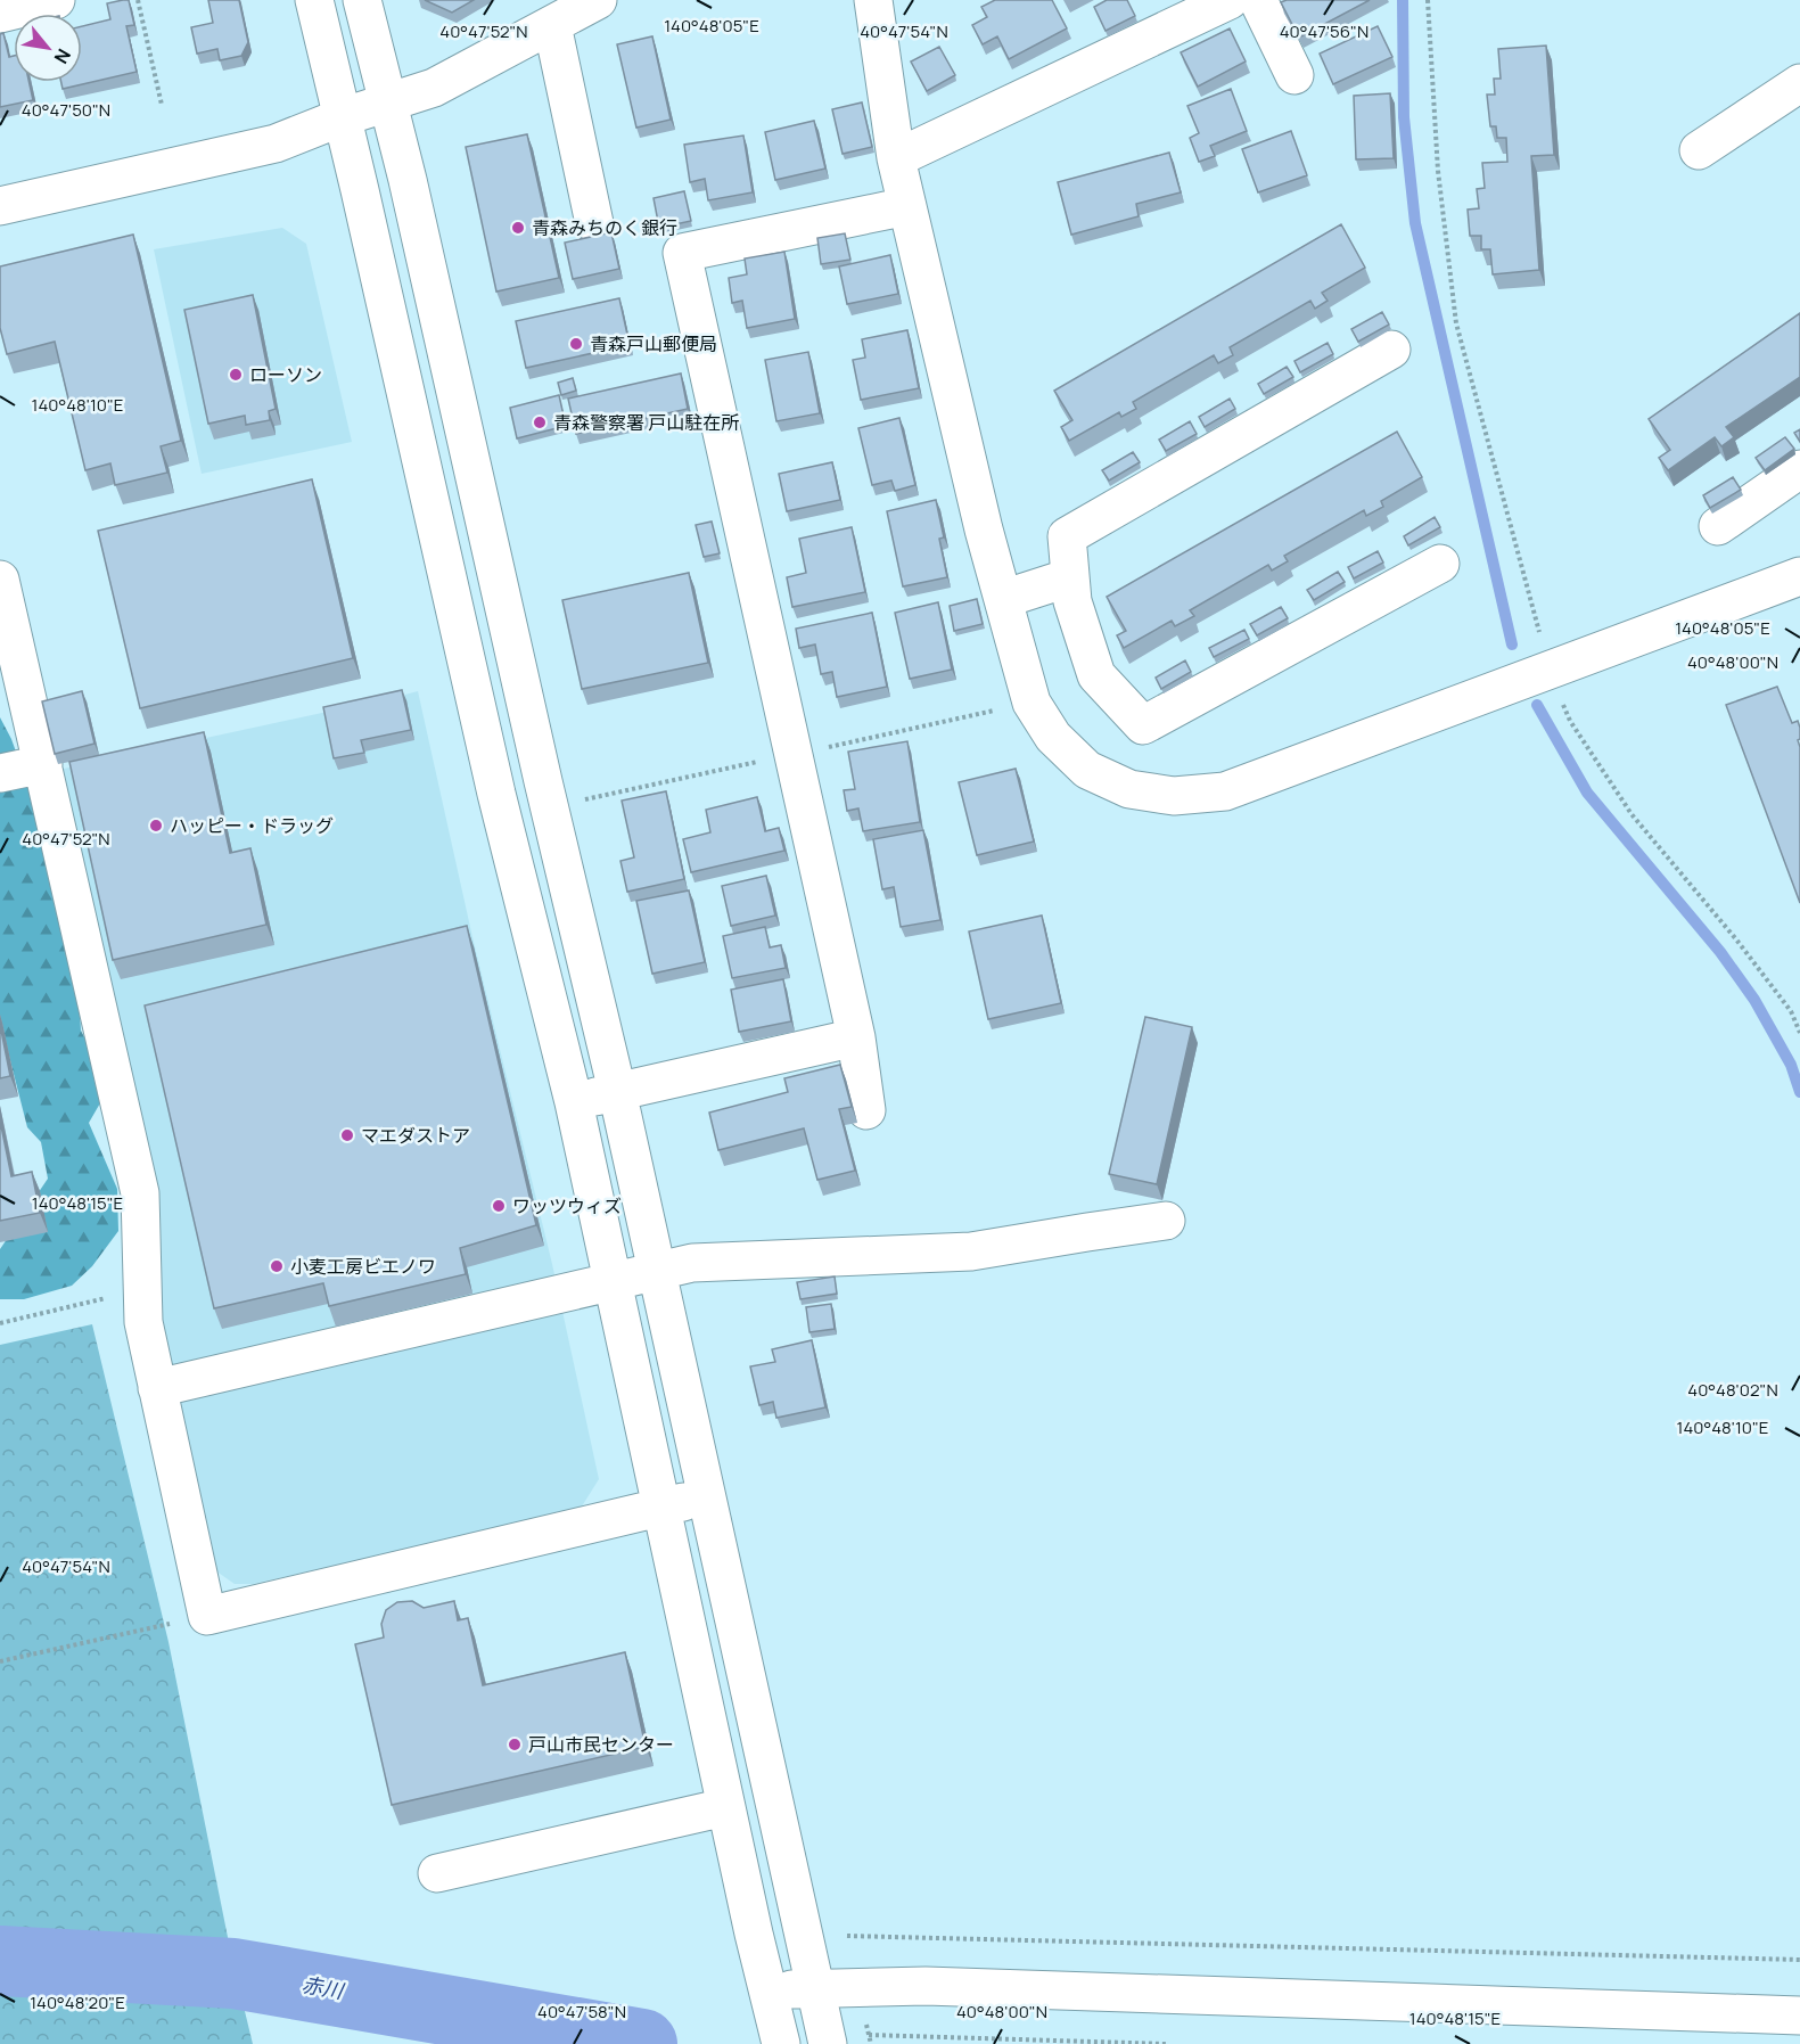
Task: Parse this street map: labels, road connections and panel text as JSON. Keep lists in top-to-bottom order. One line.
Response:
{"water":["赤川"],"places":["青森みちのく銀行","青森戸山郵便局","ローソン","青森警察署 戸山駐在所","ハッピー・ドラッグ","マエダストア","ワッツウィズ","小麦工房ビエノワ","戸山市民センター"],"north":"bottom right","coordinates":["140°48'05\"E","40°47'52\"N","40°47'54\"N","40°47'56\"N","40°47'50\"N","140°48'10\"E","40°48'00\"N","140°48'15\"E","40°48'02\"N","140°48'20\"E","40°47'58\"N"]}
